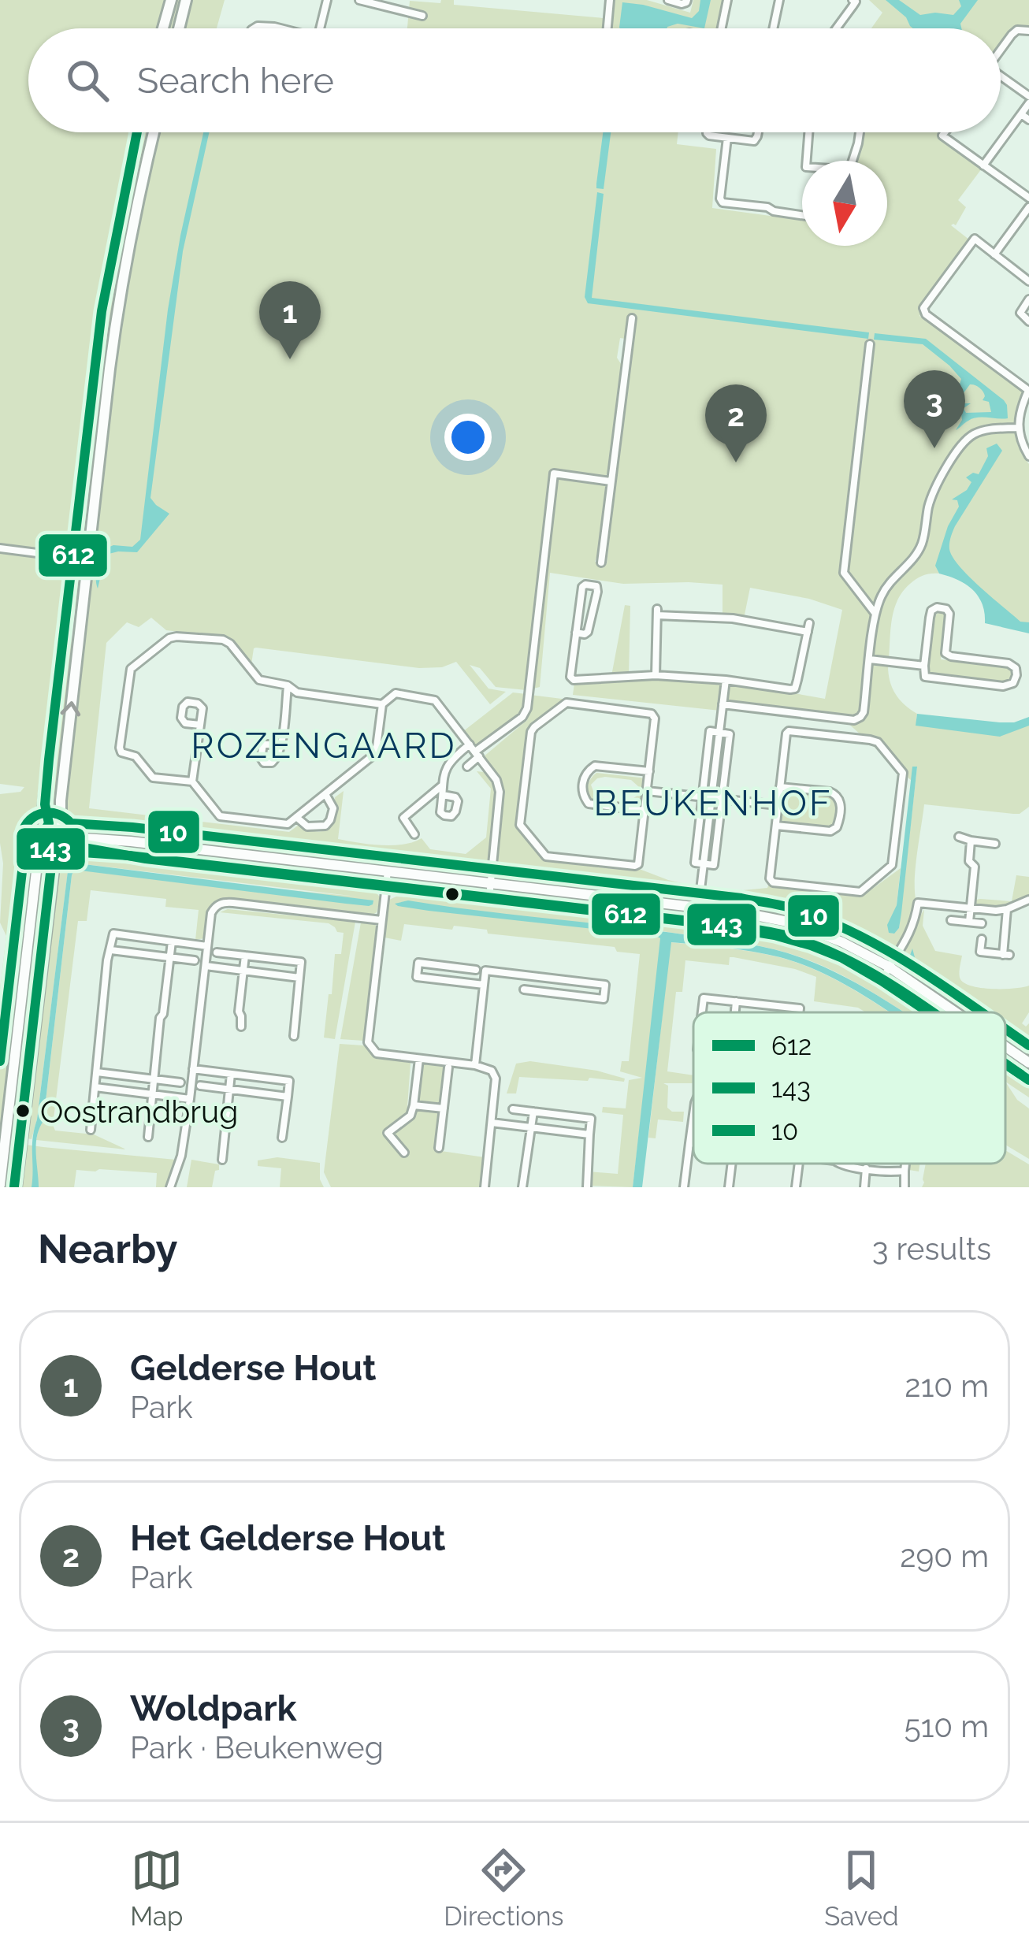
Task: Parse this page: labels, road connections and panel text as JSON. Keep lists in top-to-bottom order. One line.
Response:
{"districts":["ROZENGAARD","BEUKENHOF"],"places":["Oostrandbrug"],"lines":["transit line 612","transit line 10","transit line 143"],"legend":["612","143","10"],"north":"bottom","page":{"search":"Search here","pins":["1","3","2"],"heading":["Nearby","3 results"],"list":[{"mark":"1","name":"Gelderse Hout","note":"Park","value":"210 m"},{"mark":"2","name":"Het Gelderse Hout","note":"Park","value":"290 m"},{"mark":"3","name":"Woldpark","note":"Park · Beukenweg","value":"510 m"}],"nav":["Map","Directions","Saved"]}}
